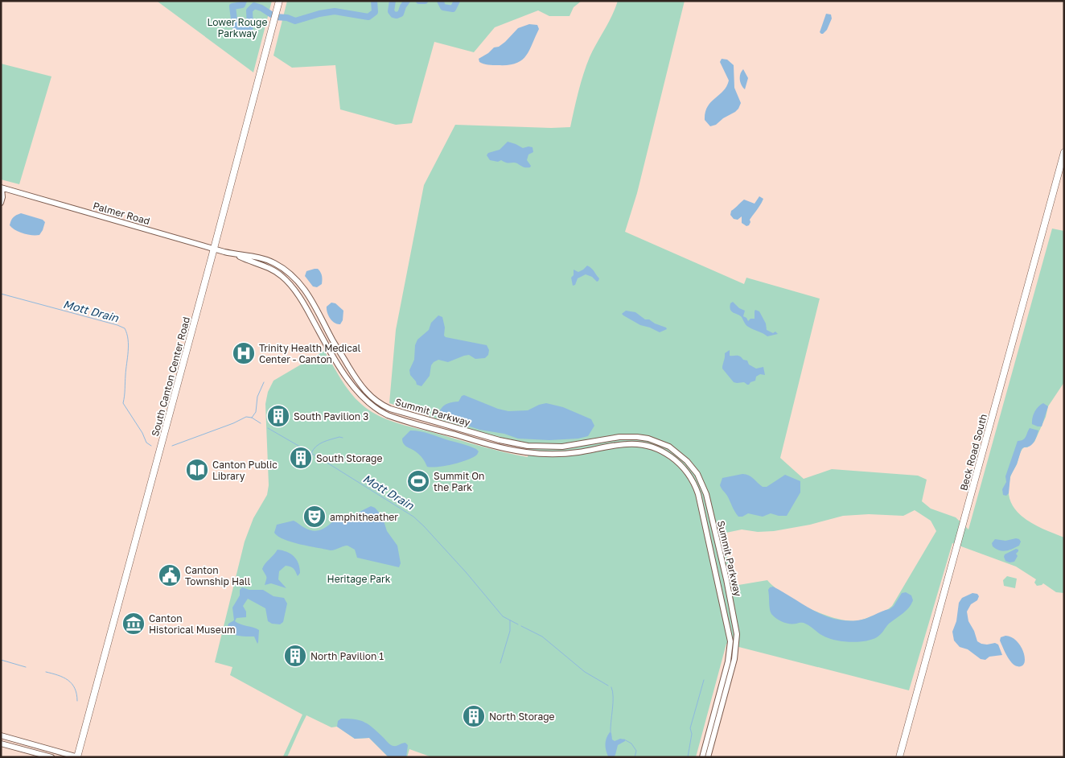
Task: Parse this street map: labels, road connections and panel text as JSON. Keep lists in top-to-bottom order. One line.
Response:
{"streets":{"main road":["South Canton Center Road","Beck Road South"],"street":["Palmer Road","Summit Parkway"]},"crossings":[["Palmer Road","South Canton Center Road"],["Palmer Road","Summit Parkway"]],"water":["Mott Drain"],"parks":["Lower Rouge Parkway","Heritage Park"],"places":{"hospital":["Trinity Health Medical Center - Canton"],"building":["South Pavilion 3","South Storage","North Pavilion 1","North Storage"],"library":["Canton Public Library"],"sports":["Summit On the Park"],"theatre":["amphitheather"],"public building":["Canton Township Hall"],"museum":["Canton Historical Museum"]}}
